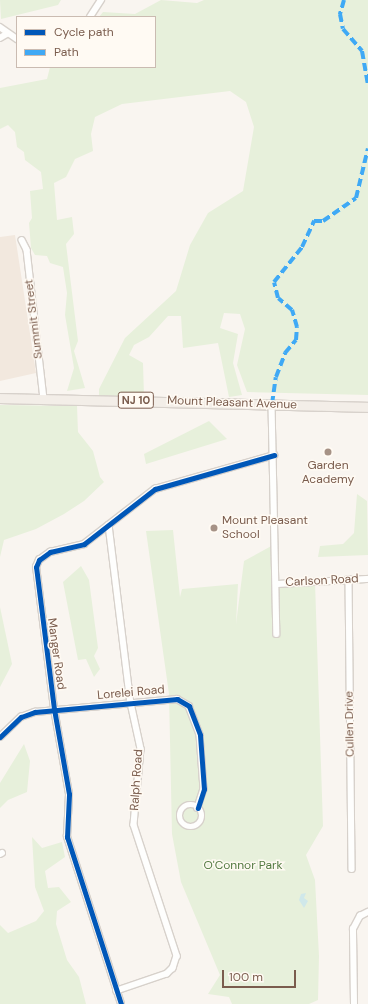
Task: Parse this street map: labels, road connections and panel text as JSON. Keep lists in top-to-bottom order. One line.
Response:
{"streets":{"main road":["NJ 10","Mount Pleasant Avenue"],"street":["Summit Street","Carlson Road","Manger Road","Lorelei Road","Cullen Drive","Ralph Road"]},"crossings":[["Summit Street","Mount Pleasant Avenue"],["Carlson Road","Cullen Drive"],["Manger Road","Lorelei Road"],["Manger Road","Ralph Road"],["Lorelei Road","Ralph Road"]],"parks":["O'Connor Park"],"places":["Garden Academy","Mount Pleasant School"],"legend":["Cycle path","Path"],"scale_bar":"100 m"}
